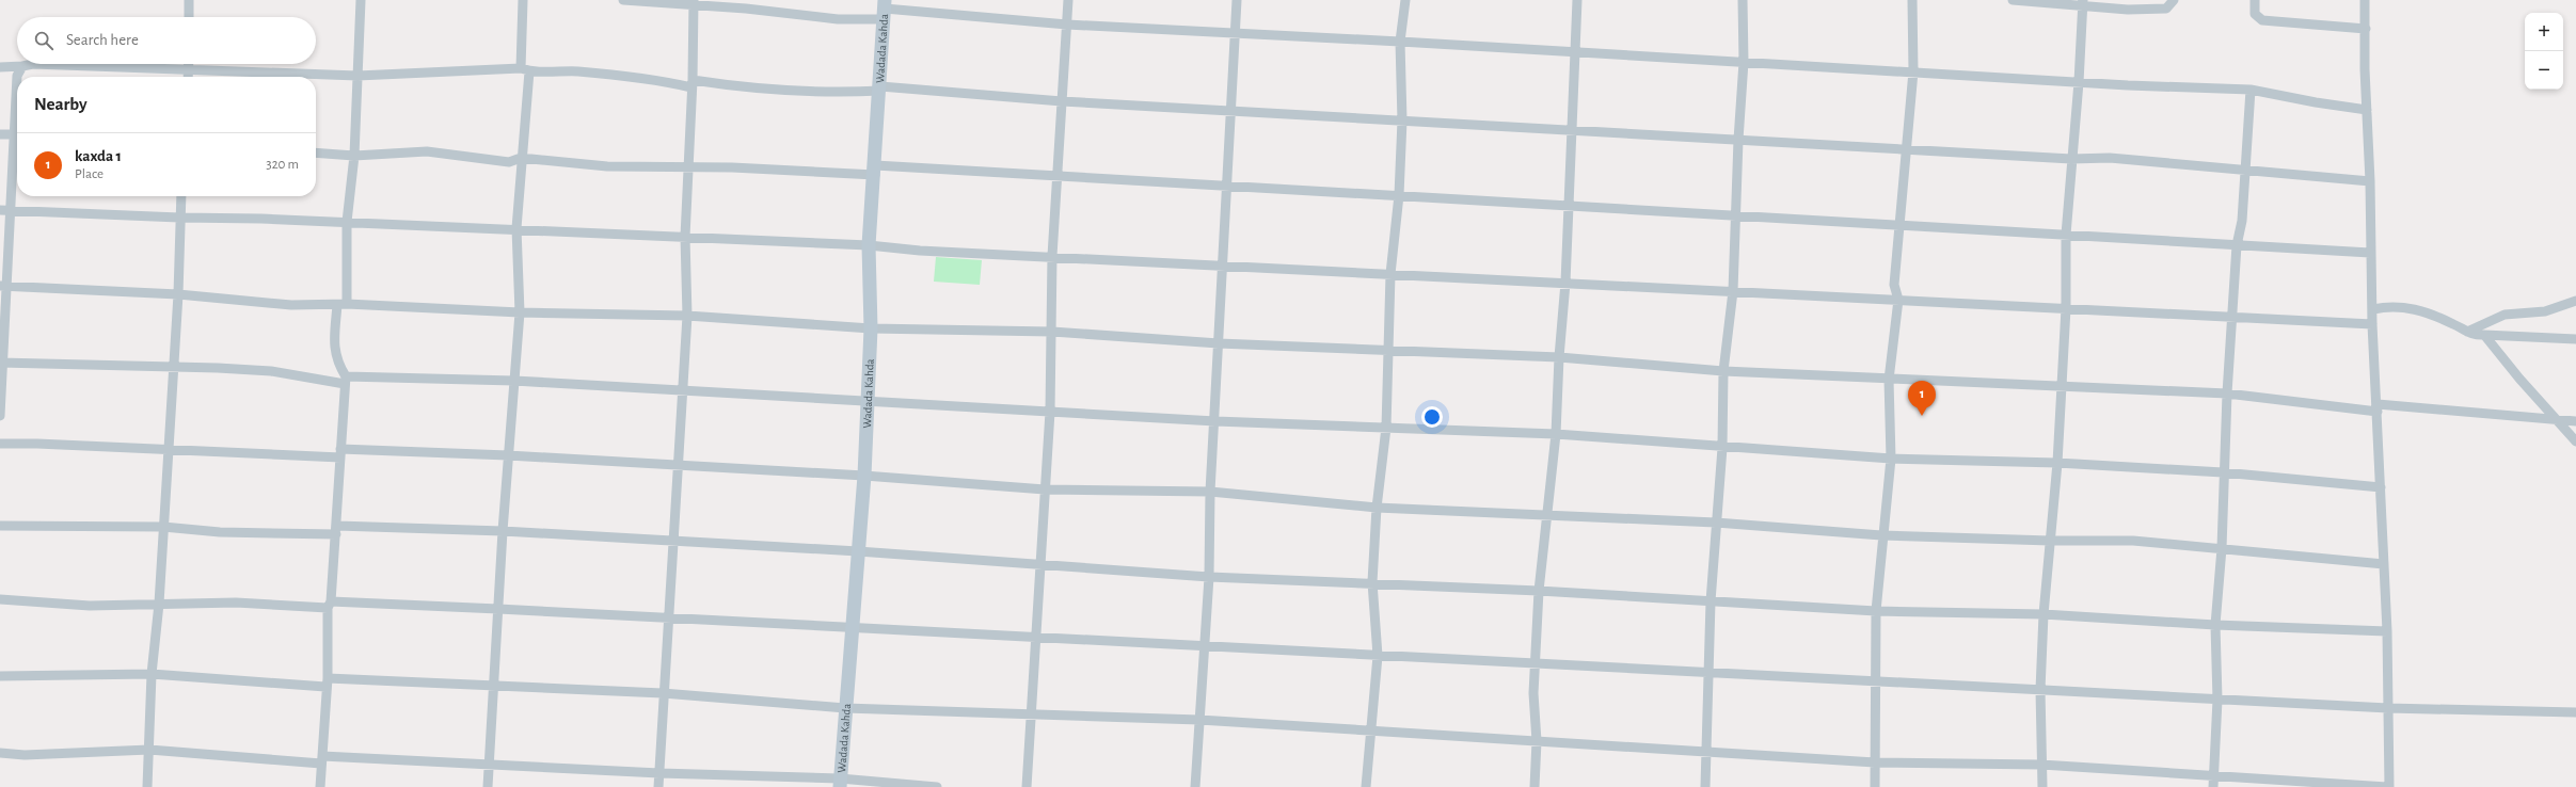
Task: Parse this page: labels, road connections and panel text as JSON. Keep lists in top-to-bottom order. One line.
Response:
{"streets":{"main road":["Wadada Kahda"]},"page":{"map_buttons":["+","−"],"search":"Search here","heading":"Nearby","list":[{"mark":"1","name":"kaxda 1","note":"Place","value":"320 m"}],"pins":"1"}}
